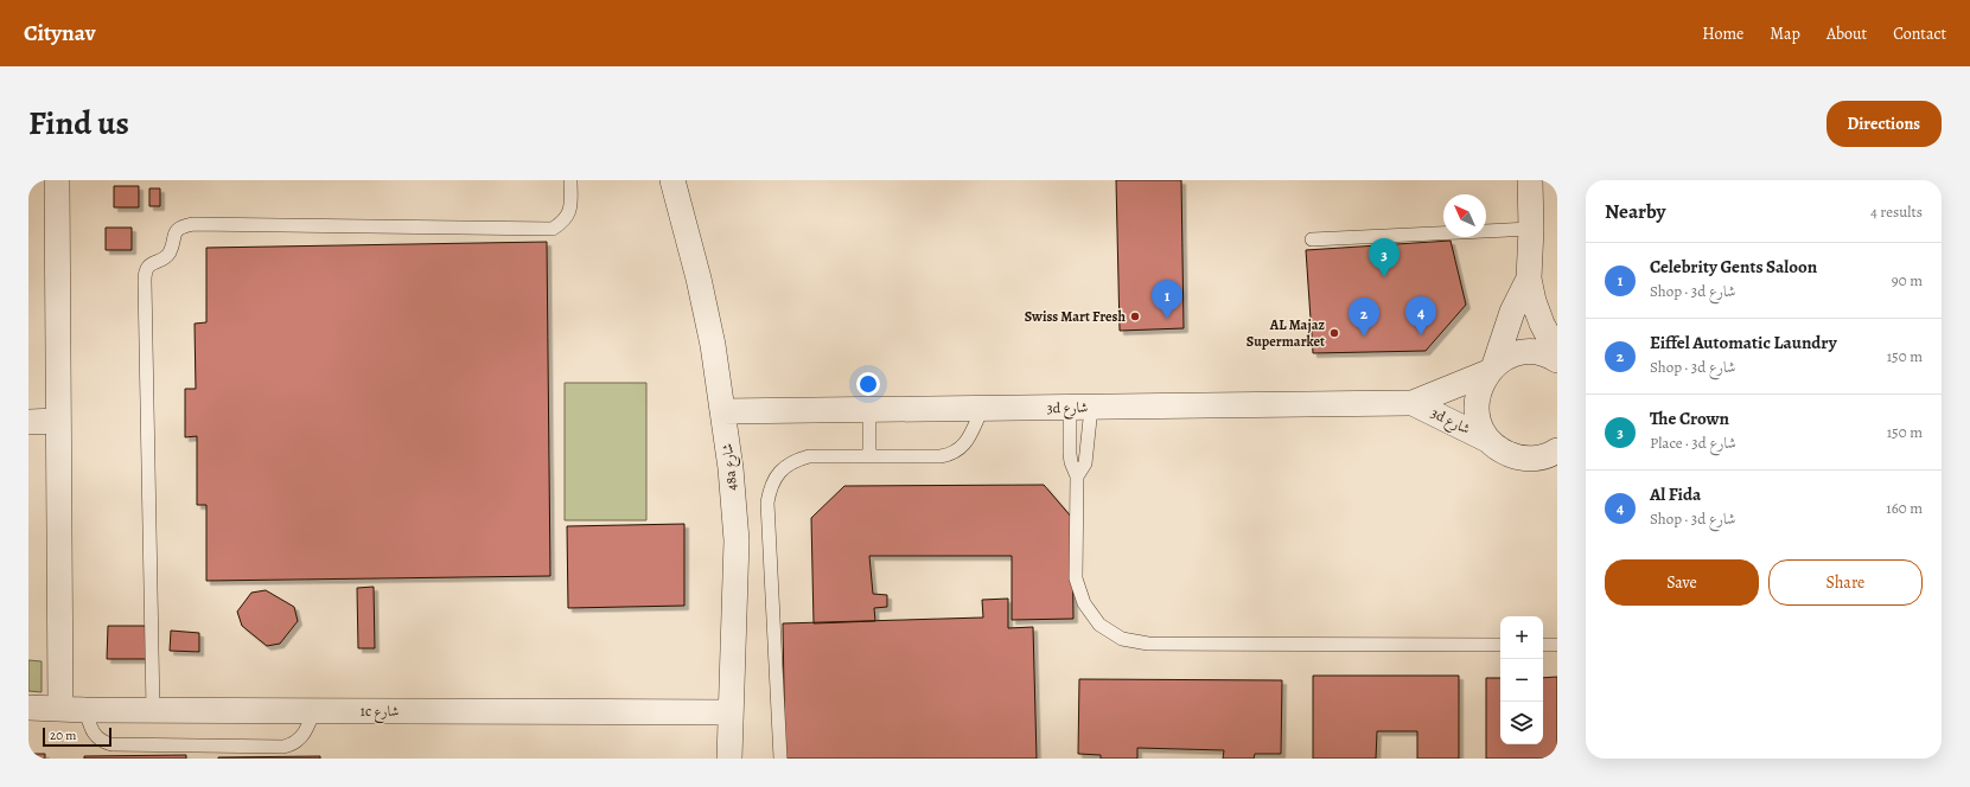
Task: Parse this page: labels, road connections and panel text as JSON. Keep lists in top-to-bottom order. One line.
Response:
{"streets":{"street":["3d شارع","48a شارع","1c شارع"]},"crossings":[["3d شارع","48a شارع"],["48a شارع","1c شارع"]],"places":["Swiss Mart Fresh","AL Majaz Supermarket"],"scale_bar":"20 m","north":"top left","page":{"header":"Citynav","nav":["Home","Map","About","Contact"],"title":"Find us","buttons":["Directions",["Save","Share"]],"heading":["Nearby","4 results"],"pins":["3","1","4","2"],"list":[{"mark":"1","name":"Celebrity Gents Saloon","note":"Shop · 3d شارع","value":"90 m"},{"mark":"2","name":"Eiffel Automatic Laundry","note":"Shop · 3d شارع","value":"150 m"},{"mark":"3","name":"The Crown","note":"Place · 3d شارع","value":"150 m"},{"mark":"4","name":"Al Fida","note":"Shop · 3d شارع","value":"160 m"}],"map_buttons":["+","−"],"scale":"20 m"}}
